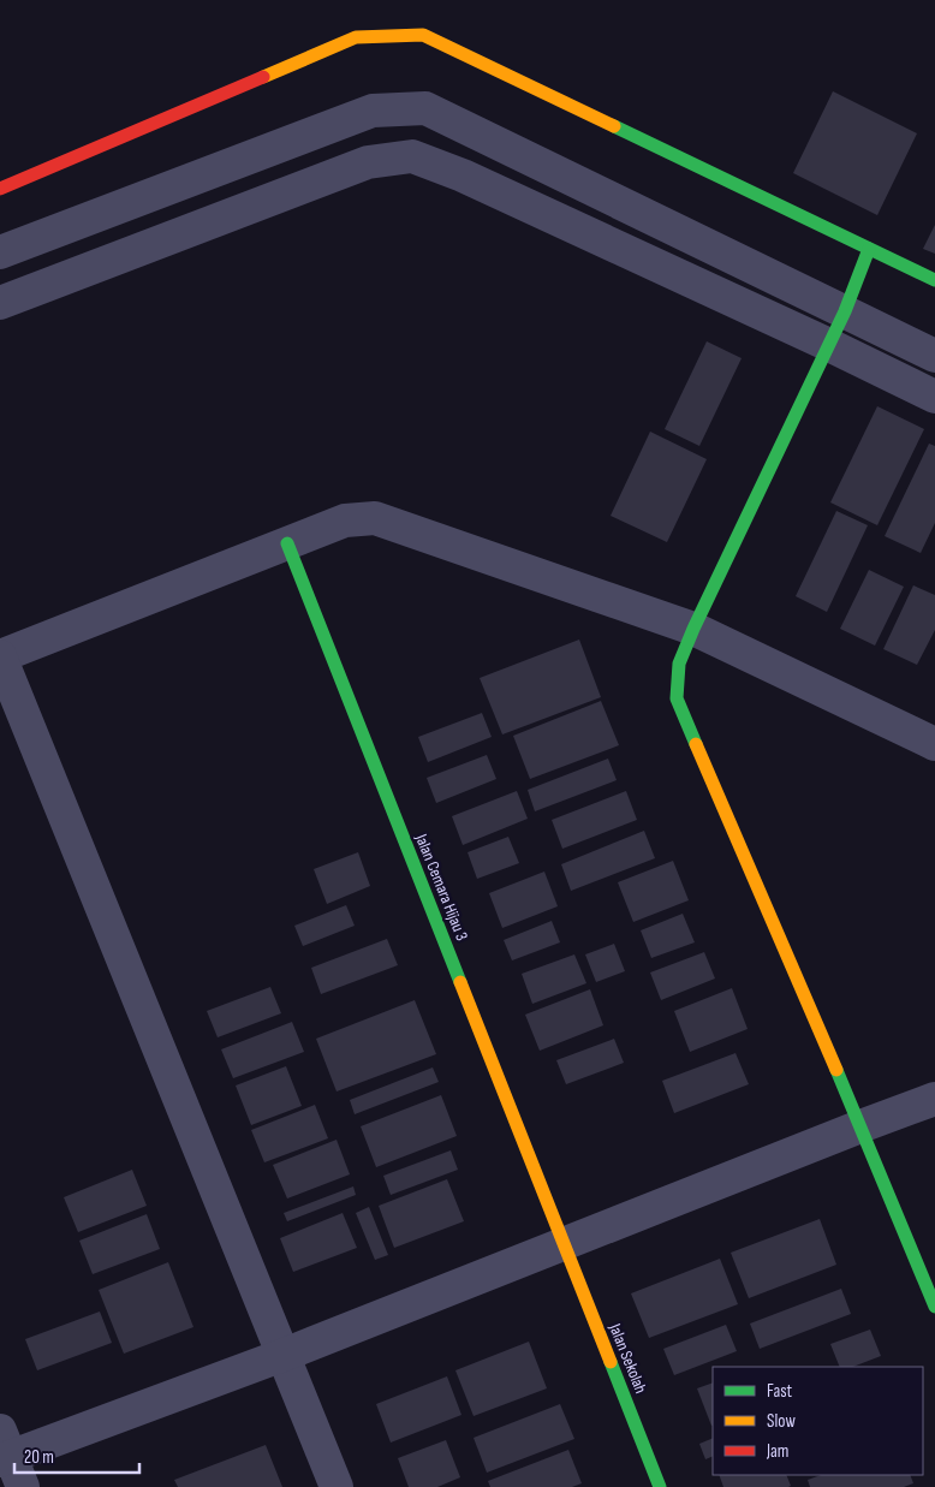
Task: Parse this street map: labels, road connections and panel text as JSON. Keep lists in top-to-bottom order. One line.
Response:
{"streets":{"street":["Jalan Cemara Hijau 3","Jalan Sekolah"]},"crossings":[["Jalan Cemara Hijau 3","Jalan Sekolah"]],"legend":["Fast","Slow","Jam"],"scale_bar":"20 m"}
